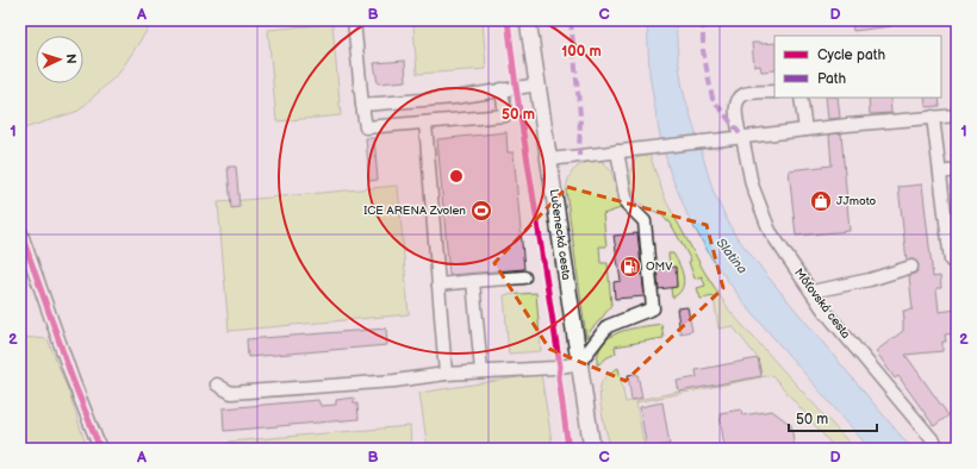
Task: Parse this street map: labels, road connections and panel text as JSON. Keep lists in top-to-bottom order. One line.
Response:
{"streets":{"main road":["Lučenecká cesta"],"street":["Môťovská cesta"]},"water":["Slatina"],"places":{"shop":["JJmoto"],"sports":["ICE ARENA Zvolen"],"fuel station":["OMV"]},"legend":["Cycle path","Path"],"scale_bar":"50 m","north":"right","grid":{"columns":["A","B","C","D"],"rows":["1","2"]},"rings":["100 m","50 m"]}
